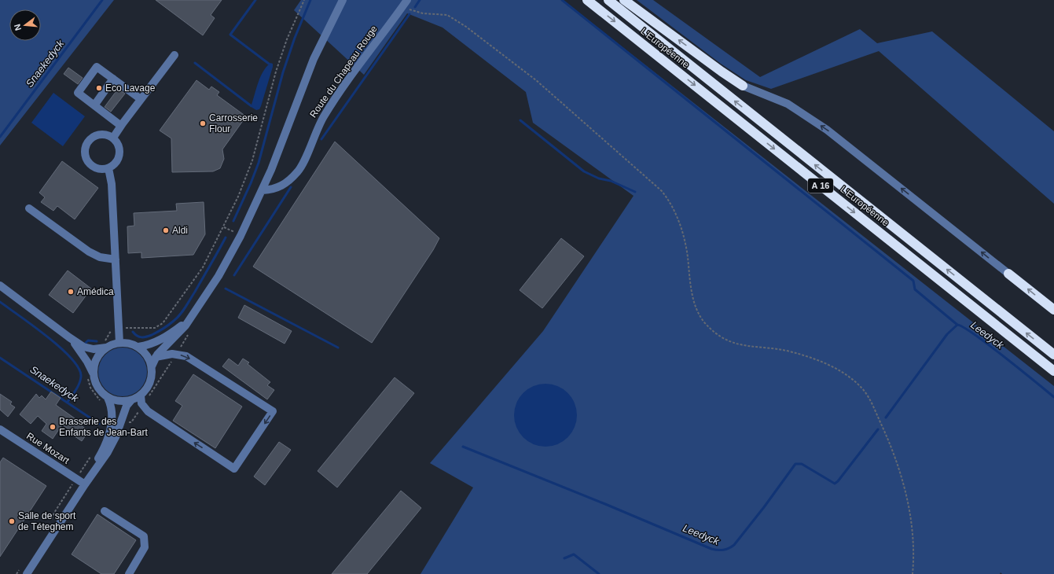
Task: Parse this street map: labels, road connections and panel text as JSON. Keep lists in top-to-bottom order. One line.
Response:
{"streets":{"highway":["L'Européenne","A 16"],"street":["Route du Chapeau Rouge","Rue Mozart"]},"water":["Snaekedyck","Leedyck"],"places":["Eco Lavage","Carrosserie Flour","Aldi","Amédica","Brasserie des Enfants de Jean-Bart","Salle de sport de Téteghem"],"north":"left"}
